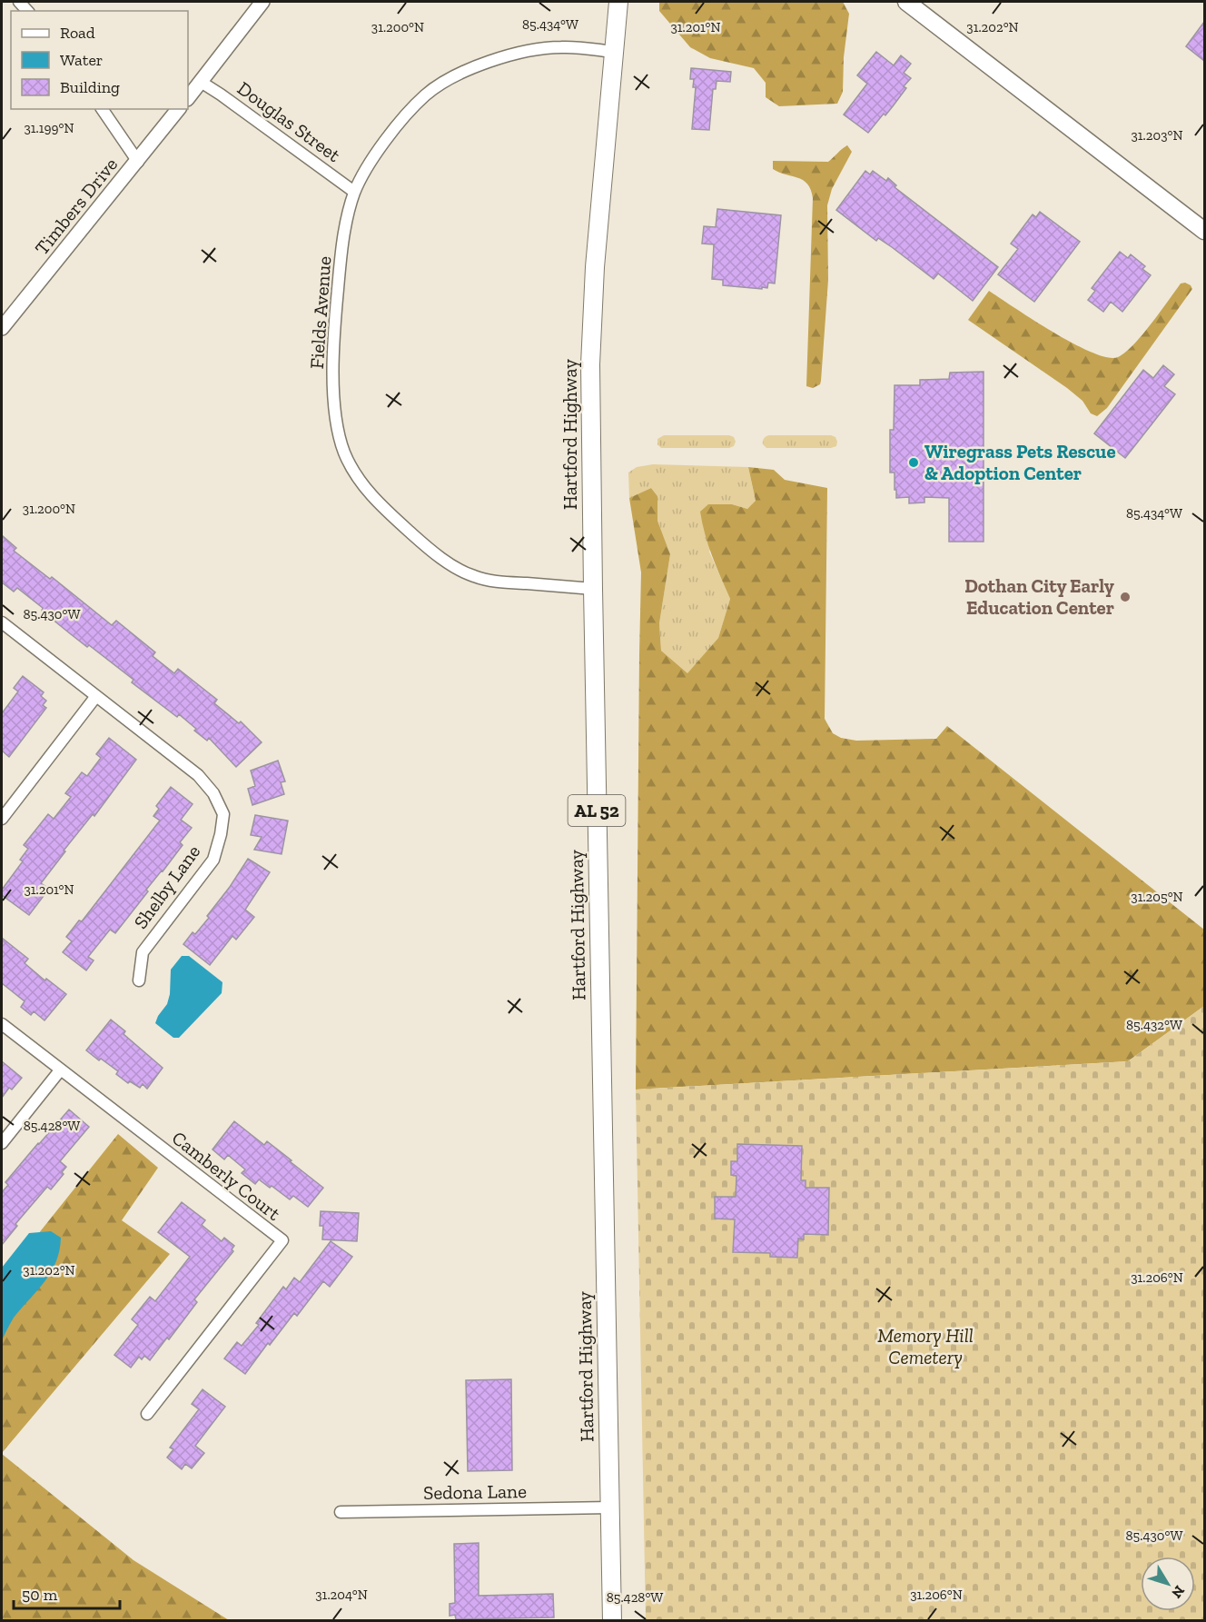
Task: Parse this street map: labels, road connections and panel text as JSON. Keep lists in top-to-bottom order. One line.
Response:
{"streets":{"main road":["Hartford Highway","AL 52"],"street":["Douglas Street","Timbers Drive","Fields Avenue","Shelby Lane","Camberly Court","Sedona Lane"]},"crossings":[["Douglas Street","Fields Avenue"],["Fields Avenue","Hartford Highway"],["Hartford Highway","Sedona Lane"]],"parks":["Memory Hill Cemetery"],"places":["Wiregrass Pets Rescue & Adoption Center","Dothan City Early Education Center"],"legend":["Road","Water","Building"],"scale_bar":"50 m","north":"bottom right","coordinates":["85.434°W","31.201°N","31.200°N","31.202°N","31.199°N","31.203°N","85.430°W","31.205°N","85.432°W","85.428°W","31.206°N","31.204°N"]}
